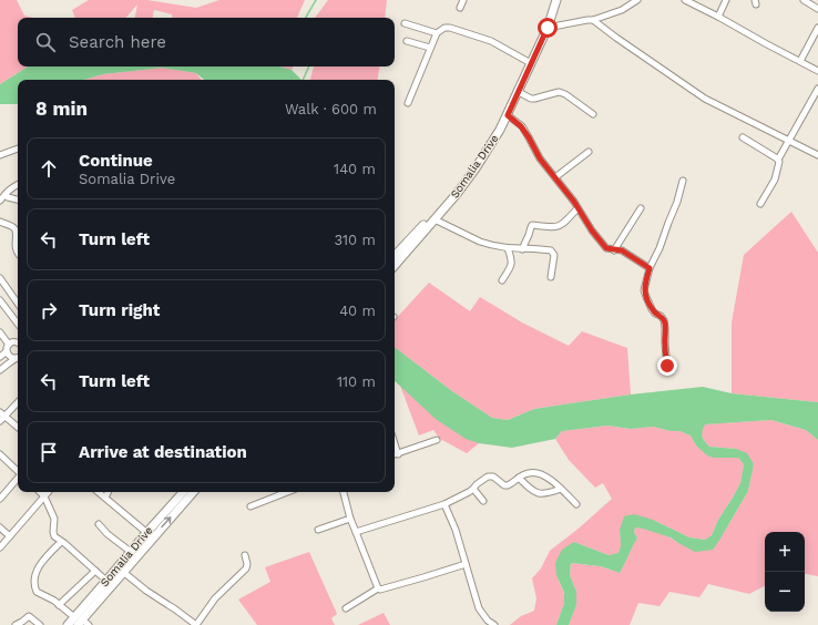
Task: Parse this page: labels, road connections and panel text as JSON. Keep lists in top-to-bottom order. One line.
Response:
{"streets":{"main road":["Somalia Drive"]},"page":{"search":"Search here","heading":["8 min","Walk · 600 m"],"list":[["Continue","Somalia Drive","140 m"],["Turn left","310 m"],["Turn right","40 m"],["Turn left","110 m"],"Arrive at destination"],"map_buttons":["+","−"]}}
